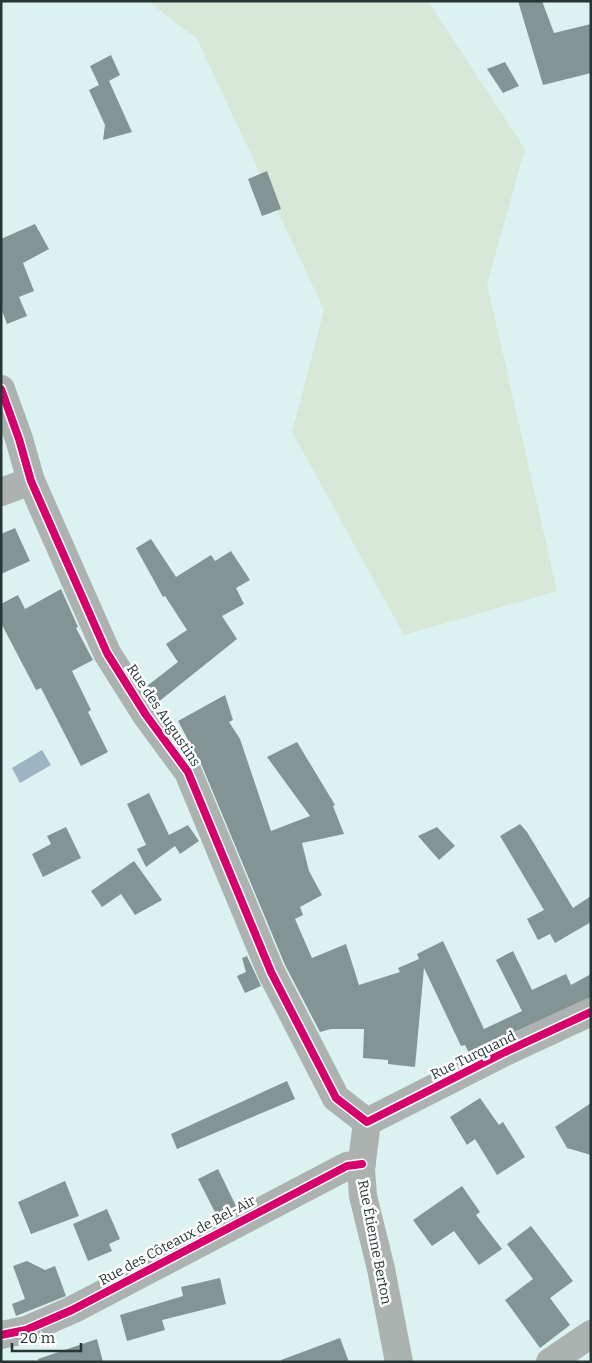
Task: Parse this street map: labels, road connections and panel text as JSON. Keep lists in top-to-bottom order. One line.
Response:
{"streets":{"street":["Rue des Augustins","Rue Turquand","Rue des Côteaux de Bel-Air","Rue Étienne Berton"]},"crossings":[["Rue des Augustins","Rue Turquand"],["Rue des Augustins","Rue Étienne Berton"],["Rue Turquand","Rue Étienne Berton"],["Rue des Côteaux de Bel-Air","Rue Étienne Berton"]],"scale_bar":"20 m"}
